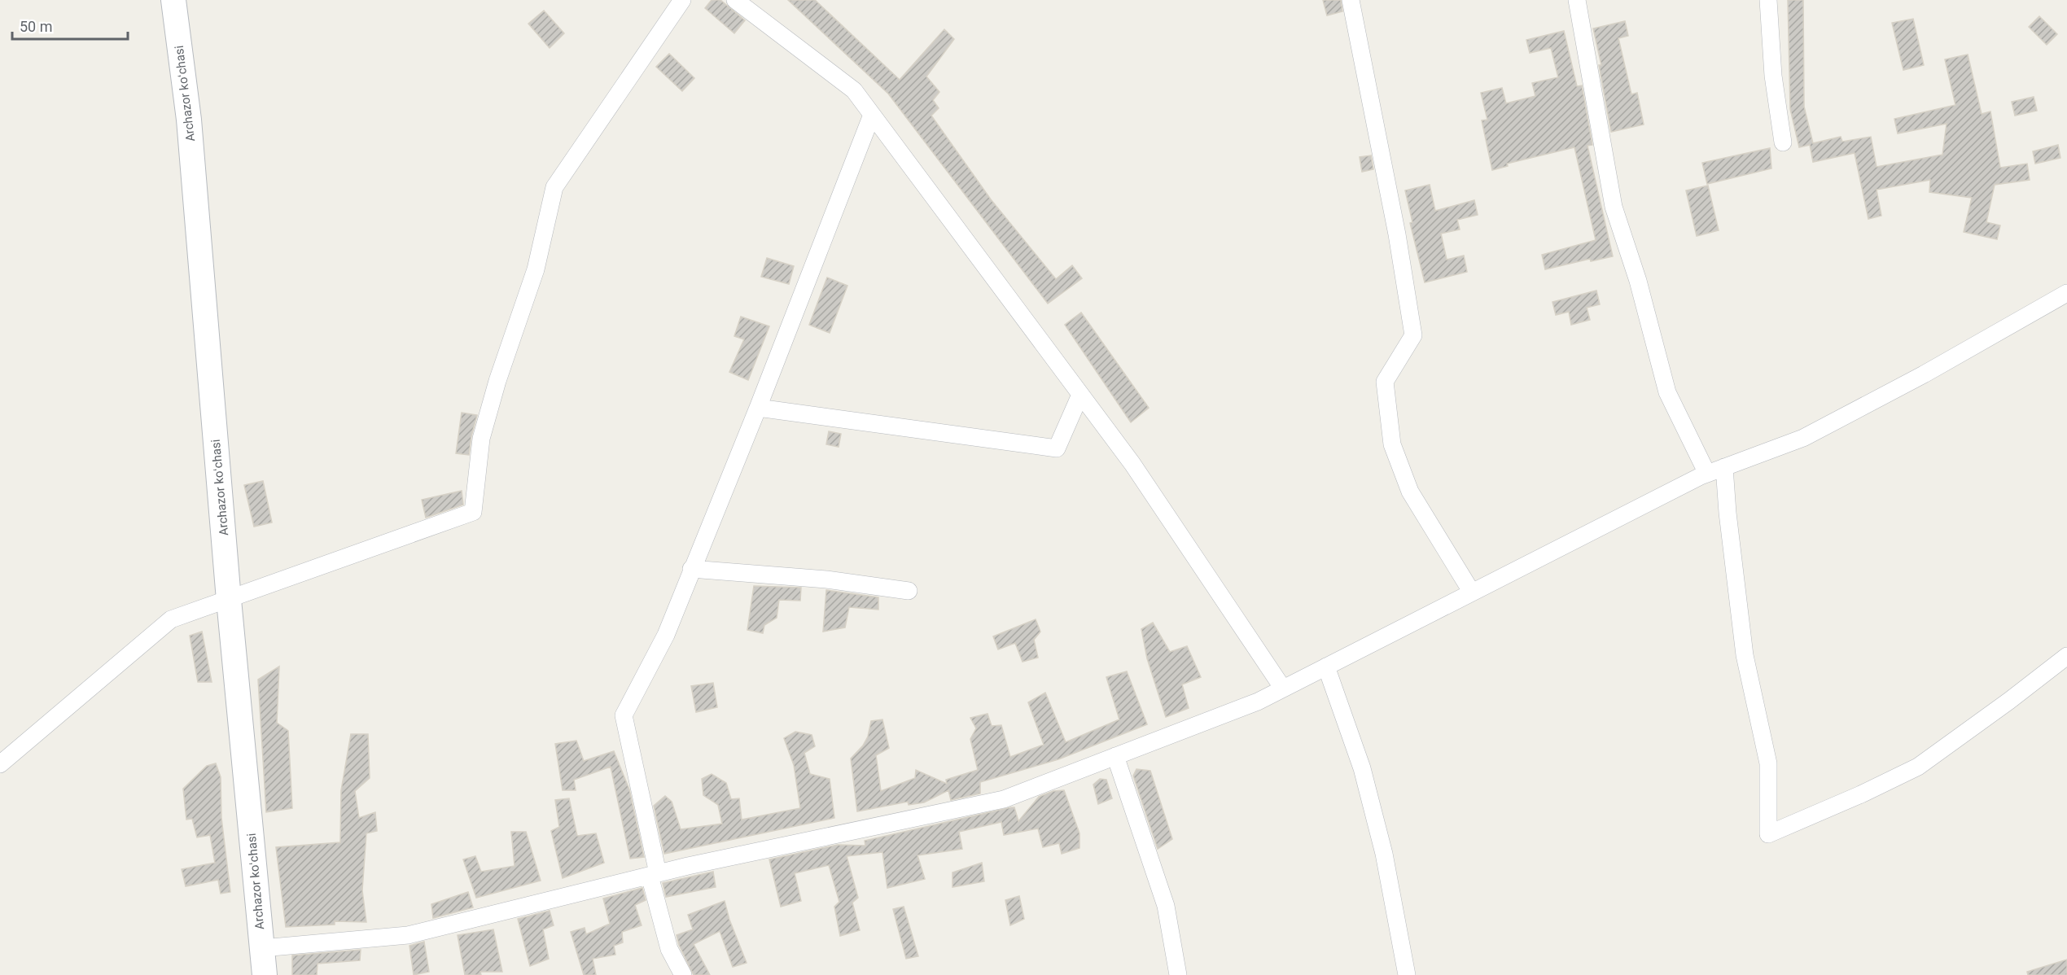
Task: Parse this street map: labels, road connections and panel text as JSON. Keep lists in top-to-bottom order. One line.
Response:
{"streets":{"street":["Archazor koʻchasi"]},"scale_bar":"50 m"}
